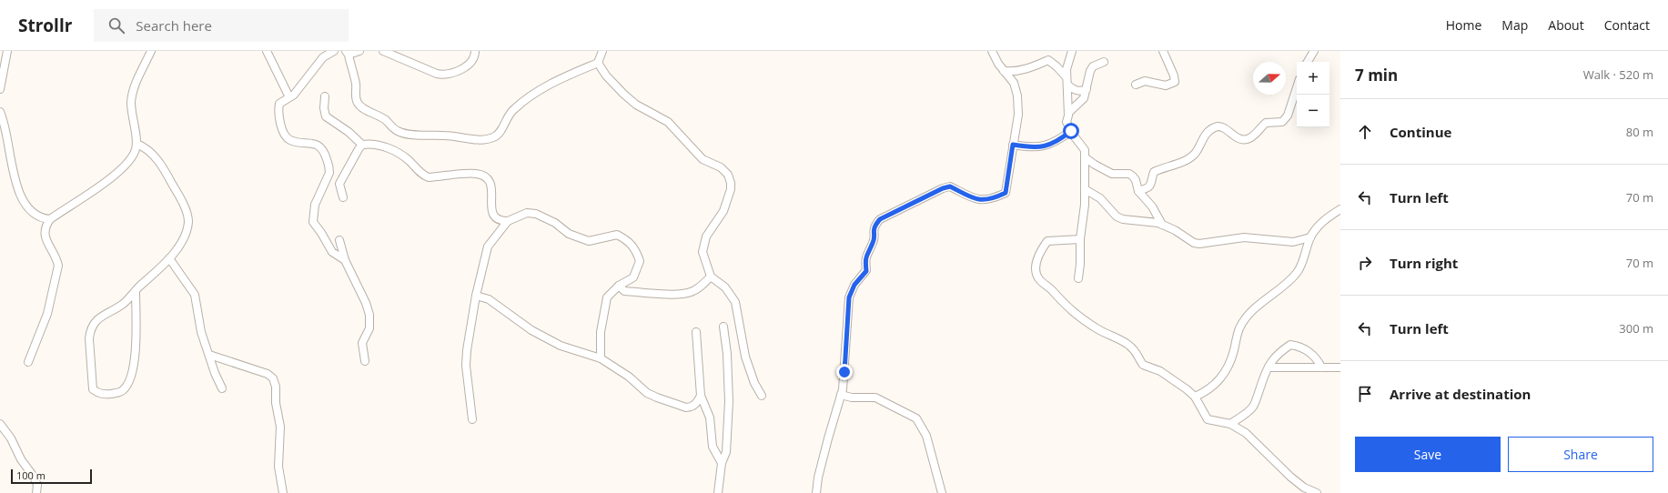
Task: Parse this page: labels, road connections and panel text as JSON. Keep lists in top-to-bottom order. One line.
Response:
{"scale_bar":"100 m","north":"right","page":{"header":"Strollr","search":"Search here","nav":["Home","Map","About","Contact"],"heading":["7 min","Walk · 520 m"],"map_buttons":["+","−"],"list":[["Continue","80 m"],["Turn left","70 m"],["Turn right","70 m"],["Turn left","300 m"],"Arrive at destination"],"buttons":["Save","Share"],"scale":"100 m"}}
